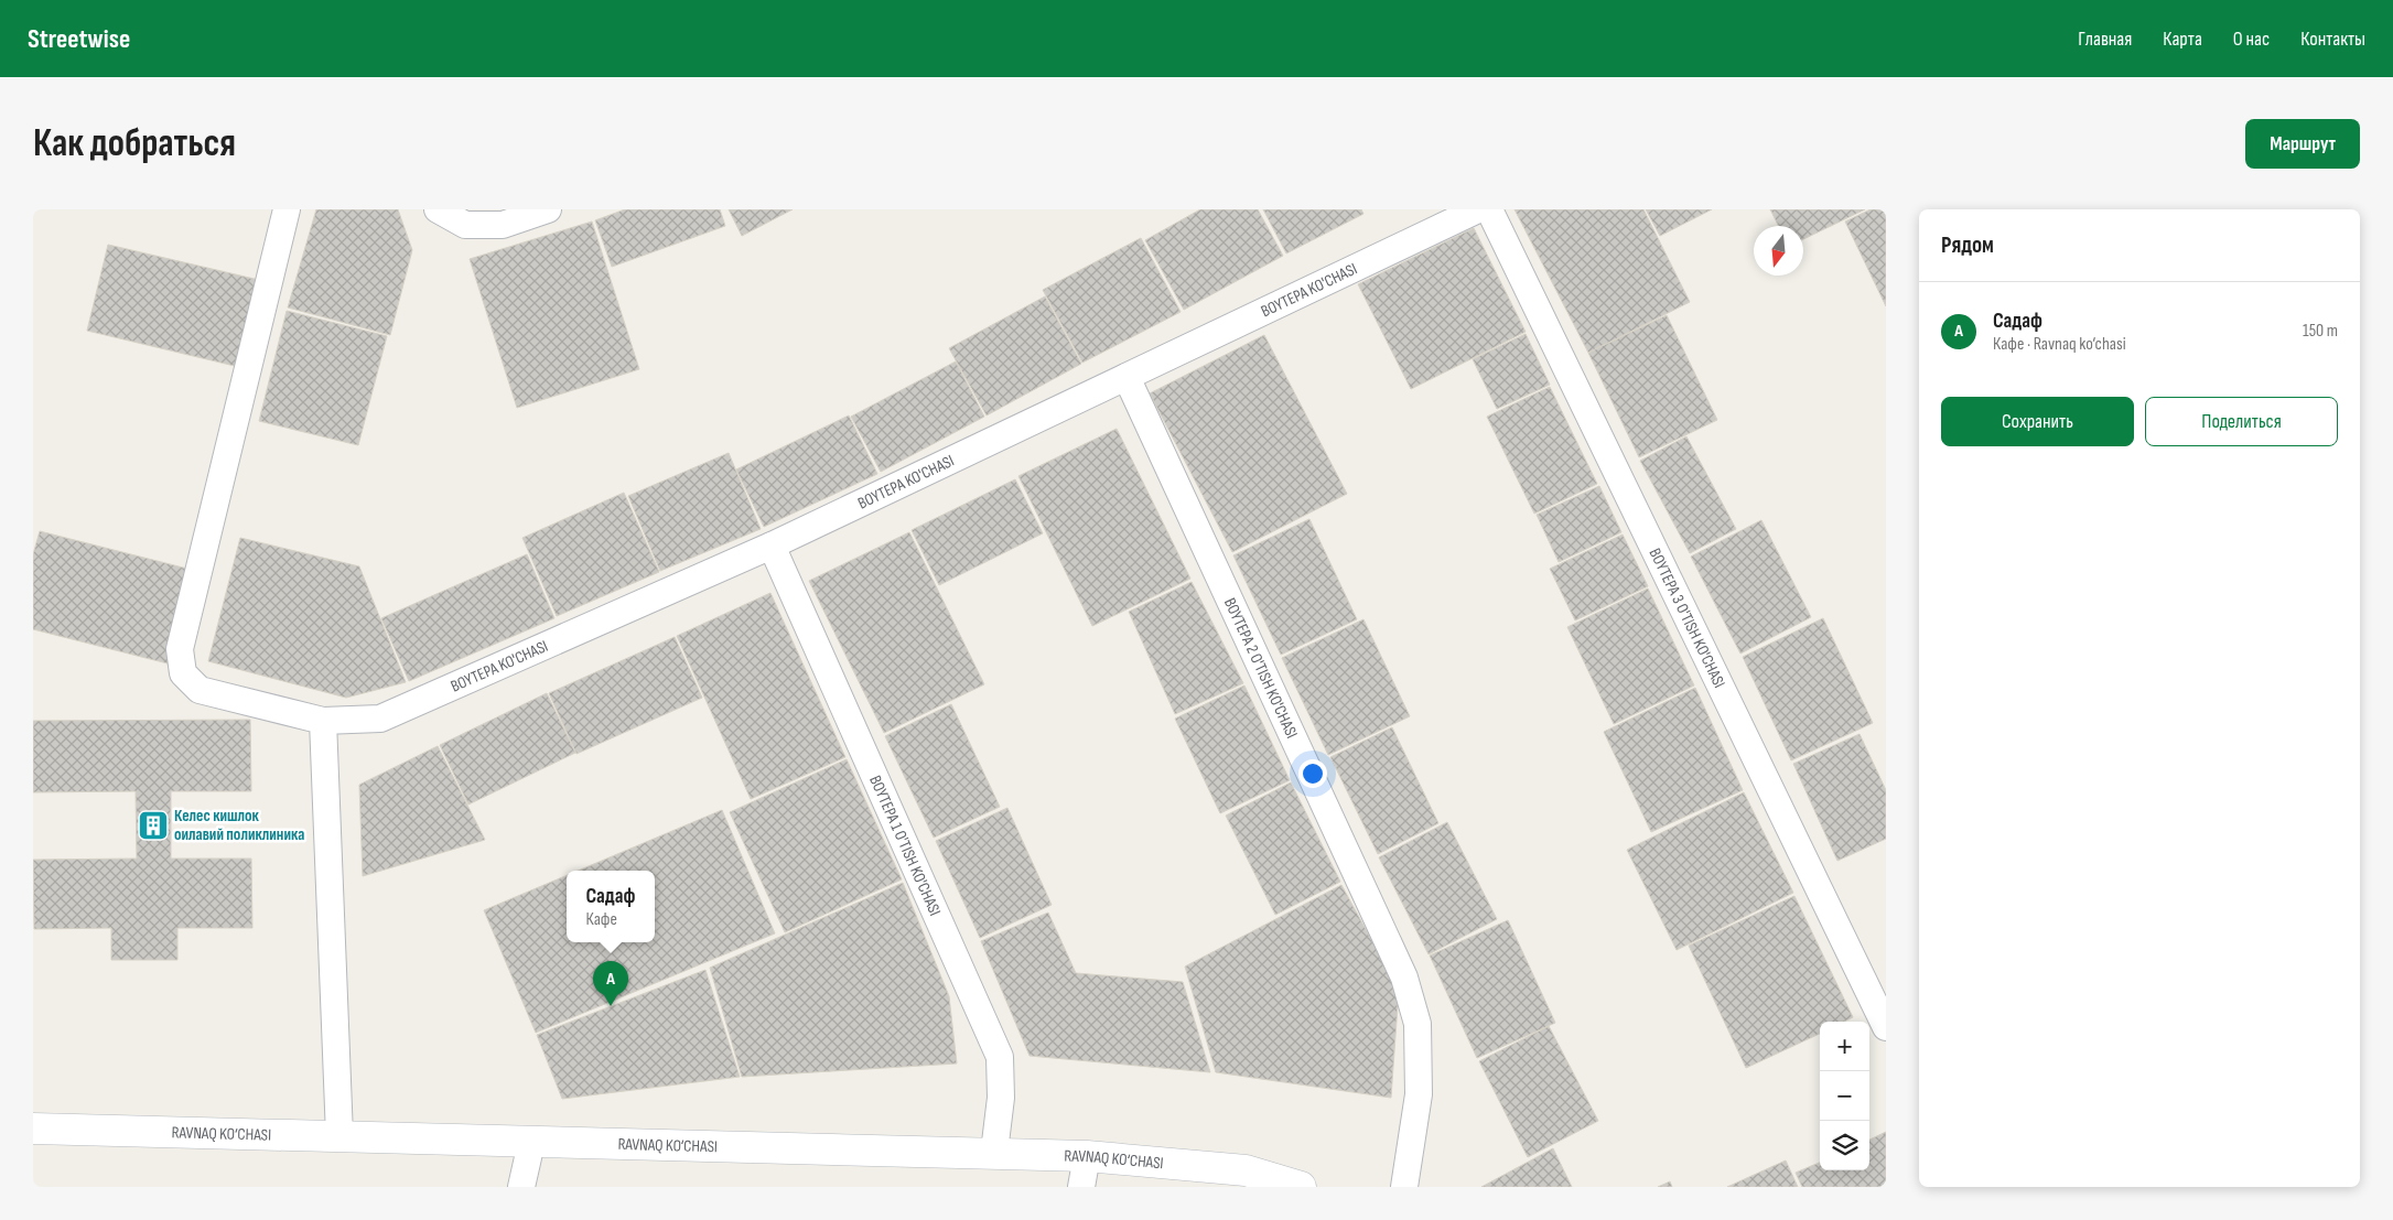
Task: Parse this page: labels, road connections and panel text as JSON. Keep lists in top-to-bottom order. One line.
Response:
{"streets":{"street":["BOYTEPA KO'CHASI","BOYTEPA 3 O'TISH KO'CHASI","BOYTEPA 2 O'TISH KO'CHASI","BOYTEPA 1 O'TISH KO'CHASI","RAVNAQ KO‘CHASI"]},"crossings":[["BOYTEPA KO'CHASI","BOYTEPA 2 O'TISH KO'CHASI"],["BOYTEPA KO'CHASI","BOYTEPA 1 O'TISH KO'CHASI"],["BOYTEPA 1 O'TISH KO'CHASI","RAVNAQ KO‘CHASI"]],"places":{"building":["Келес кишлок оилавий поликлиника"]},"north":"bottom","page":{"header":"Streetwise","nav":["Главная","Карта","О нас","Контакты"],"buttons":["Маршрут",["Сохранить","Поделиться"]],"title":"Как добраться","heading":"Рядом","list":[{"mark":"A","name":"Садаф","note":"Кафе · Ravnaq ko‘chasi","value":"150 m"}],"popup":["Садаф","Кафе"],"pins":"A","map_buttons":["+","−"]}}
